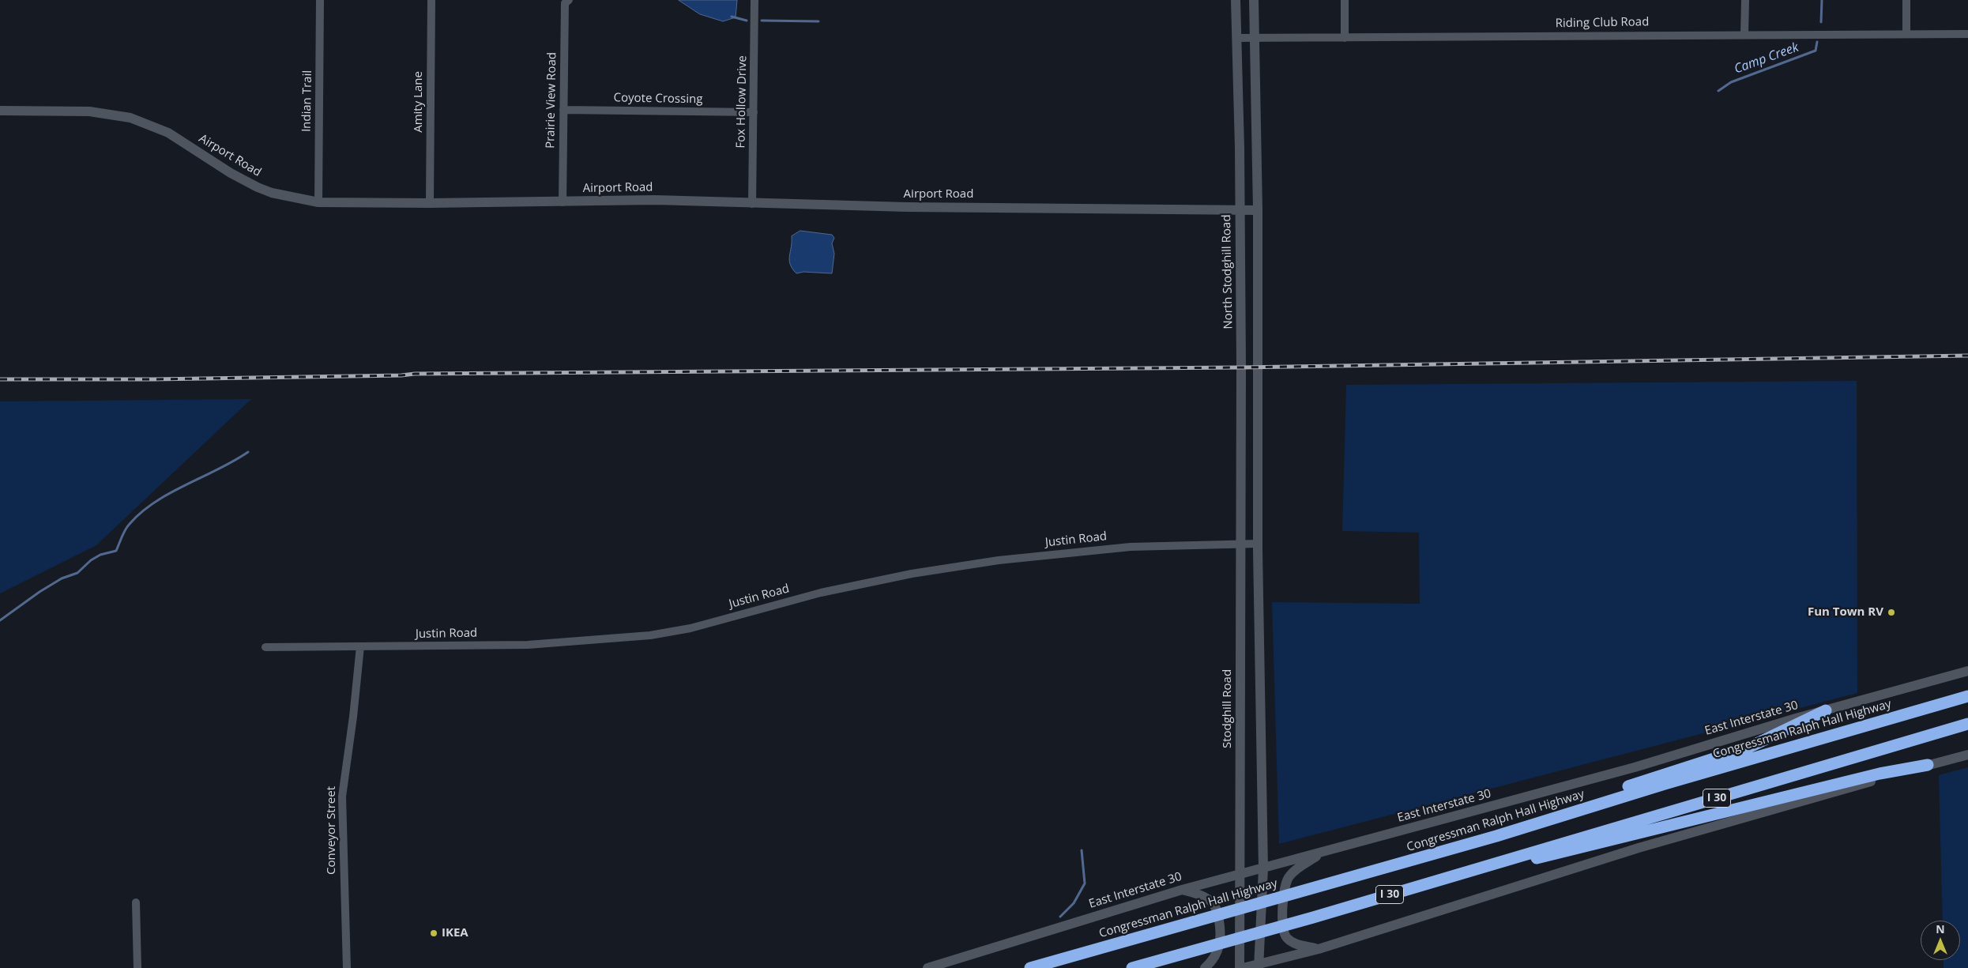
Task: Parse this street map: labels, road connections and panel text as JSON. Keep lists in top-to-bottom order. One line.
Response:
{"streets":{"highway":["Congressman Ralph Hall Highway","I 30"],"main road":["Airport Road","North Stodghill Road","Stodghill Road","East Interstate 30"],"street":["Riding Club Road","Coyote Crossing","Prairie View Road","Indian Trail","Amity Lane","Fox Hollow Drive","Justin Road","Conveyor Street"]},"crossings":[["Riding Club Road","North Stodghill Road"],["Coyote Crossing","Prairie View Road"],["Coyote Crossing","Fox Hollow Drive"],["Prairie View Road","Airport Road"],["Indian Trail","Airport Road"],["Amity Lane","Airport Road"],["Fox Hollow Drive","Airport Road"],["Airport Road","North Stodghill Road"],["North Stodghill Road","Justin Road"],["North Stodghill Road","Stodghill Road"],["Justin Road","Stodghill Road"],["Justin Road","Conveyor Street"],["Stodghill Road","East Interstate 30"]],"water":["Camp Creek"],"places":["Fun Town RV","IKEA"],"north":"top"}
